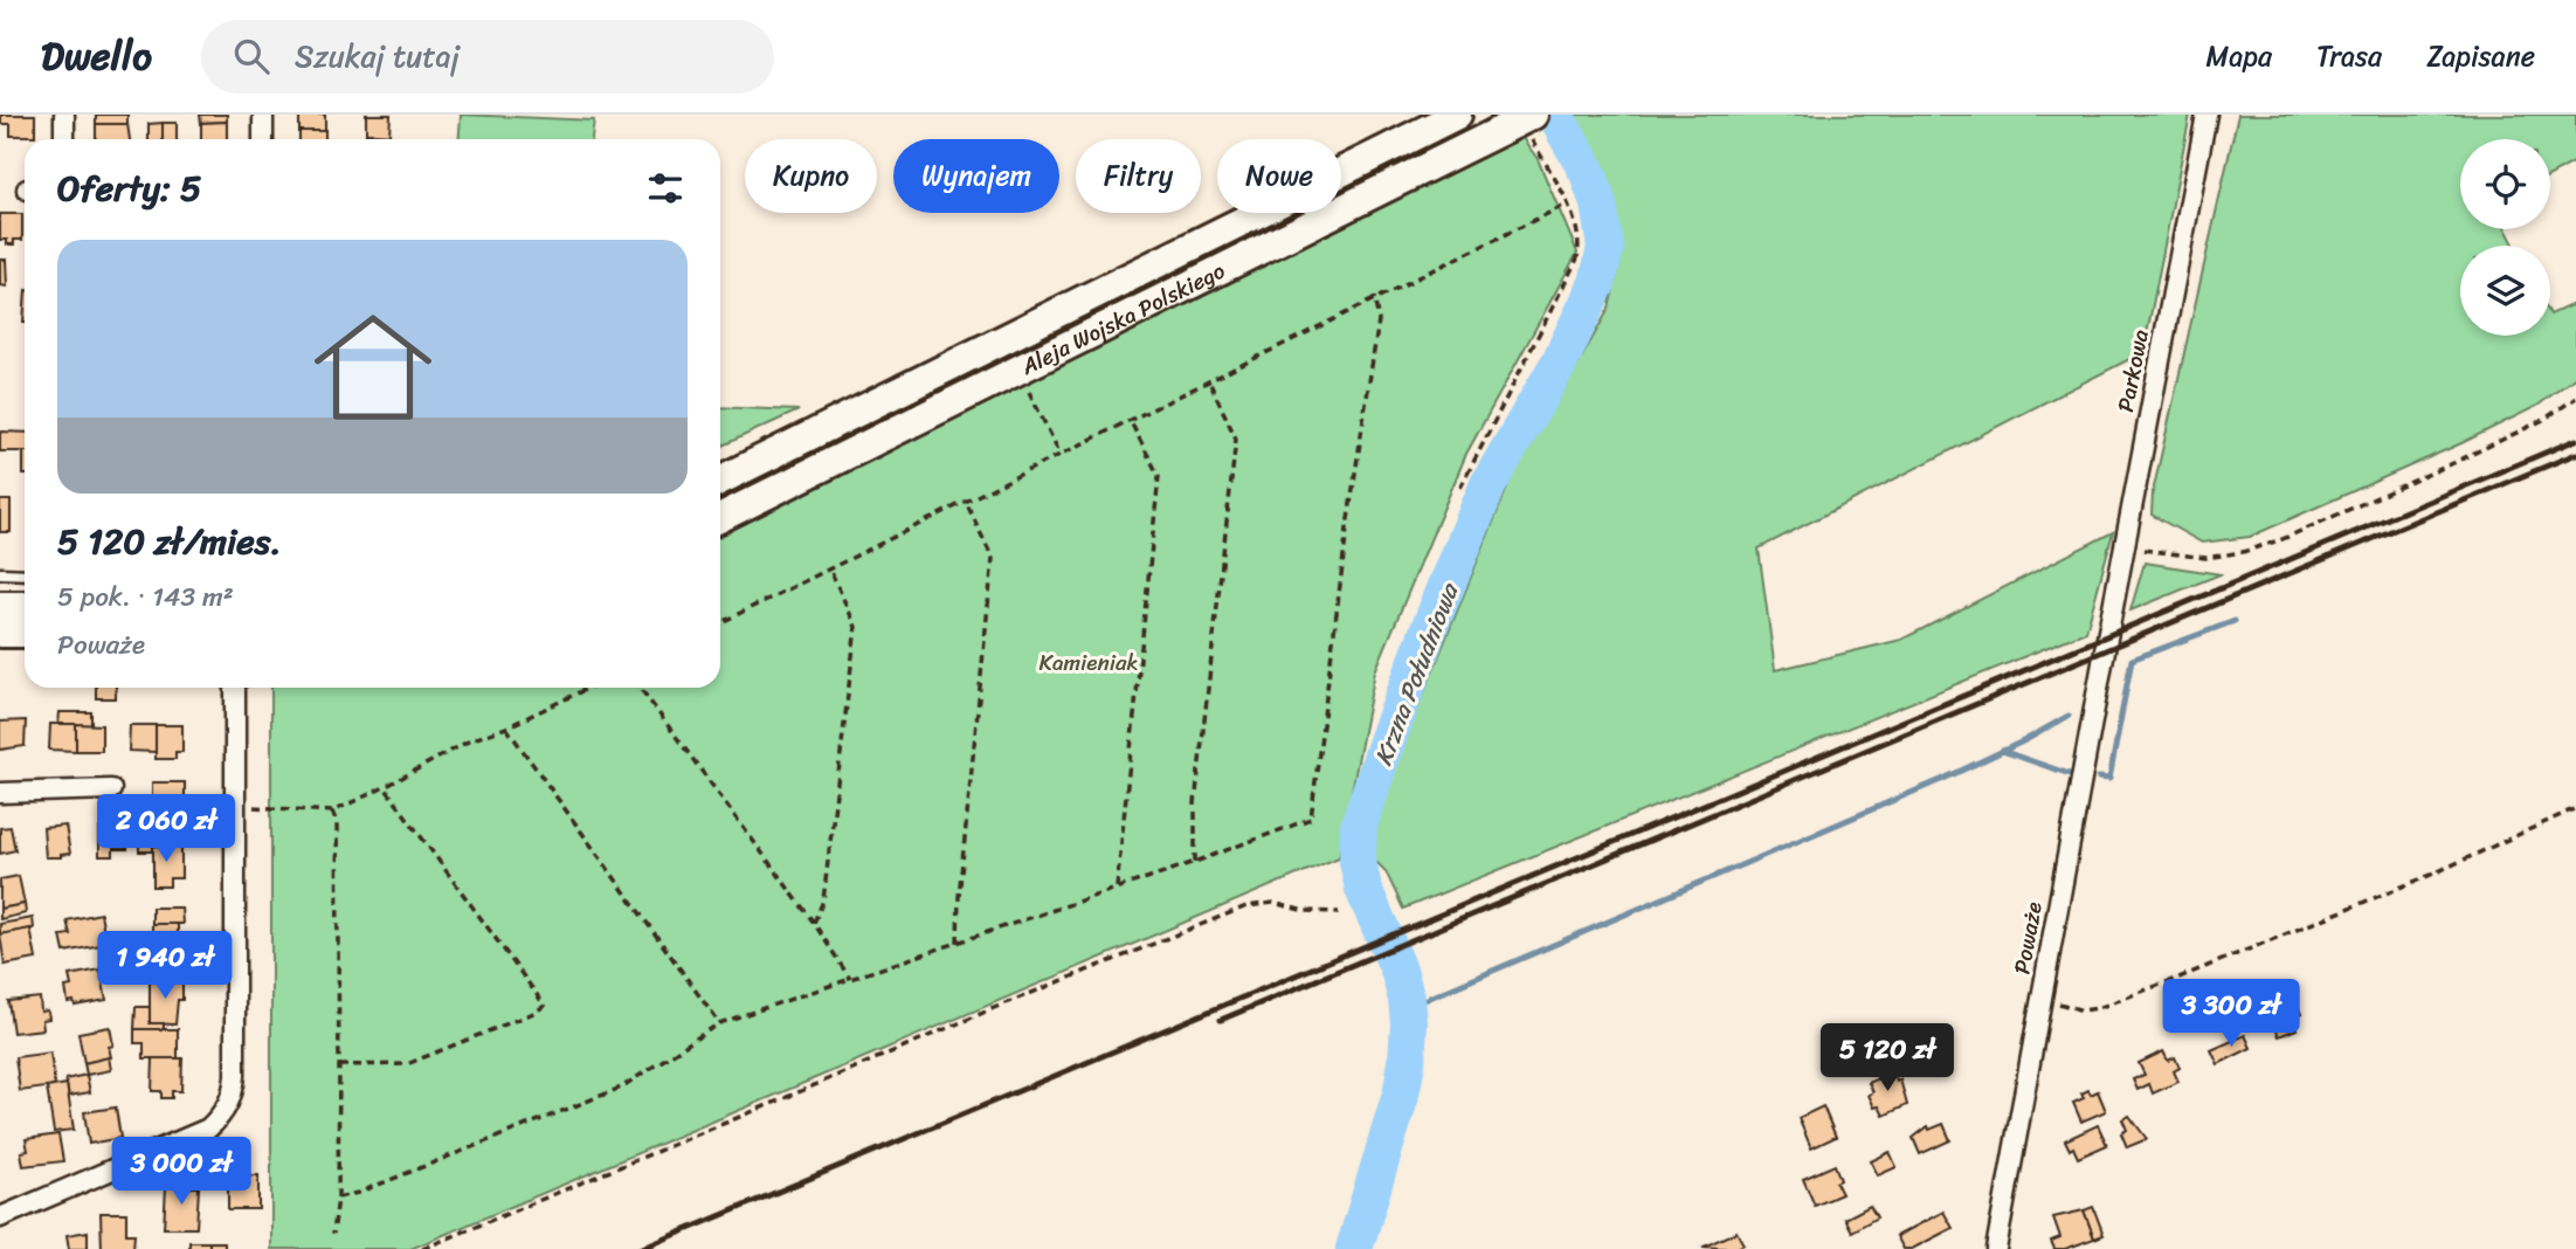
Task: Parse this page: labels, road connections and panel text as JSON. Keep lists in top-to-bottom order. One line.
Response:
{"streets":{"main road":["Aleja Wojska Polskiego"],"street":["Parkowa","Poważe"]},"crossings":[["Parkowa","Poważe"]],"water":["Krzna Południowa"],"parks":["Kamieniak"],"page":{"header":"Dwello","search":"Szukaj tutaj","nav":["Mapa","Trasa","Zapisane"],"chip":["Kupno","Wynajem","Filtry","Nowe"],"heading":"Oferty: 5","list":[{"name":"5 120 zł/mies.","note":"5 pok. · 143 m² · Poważe"}],"price":["2 060 zł","1 940 zł","3 300 zł","5 120 zł","3 000 zł"]}}
